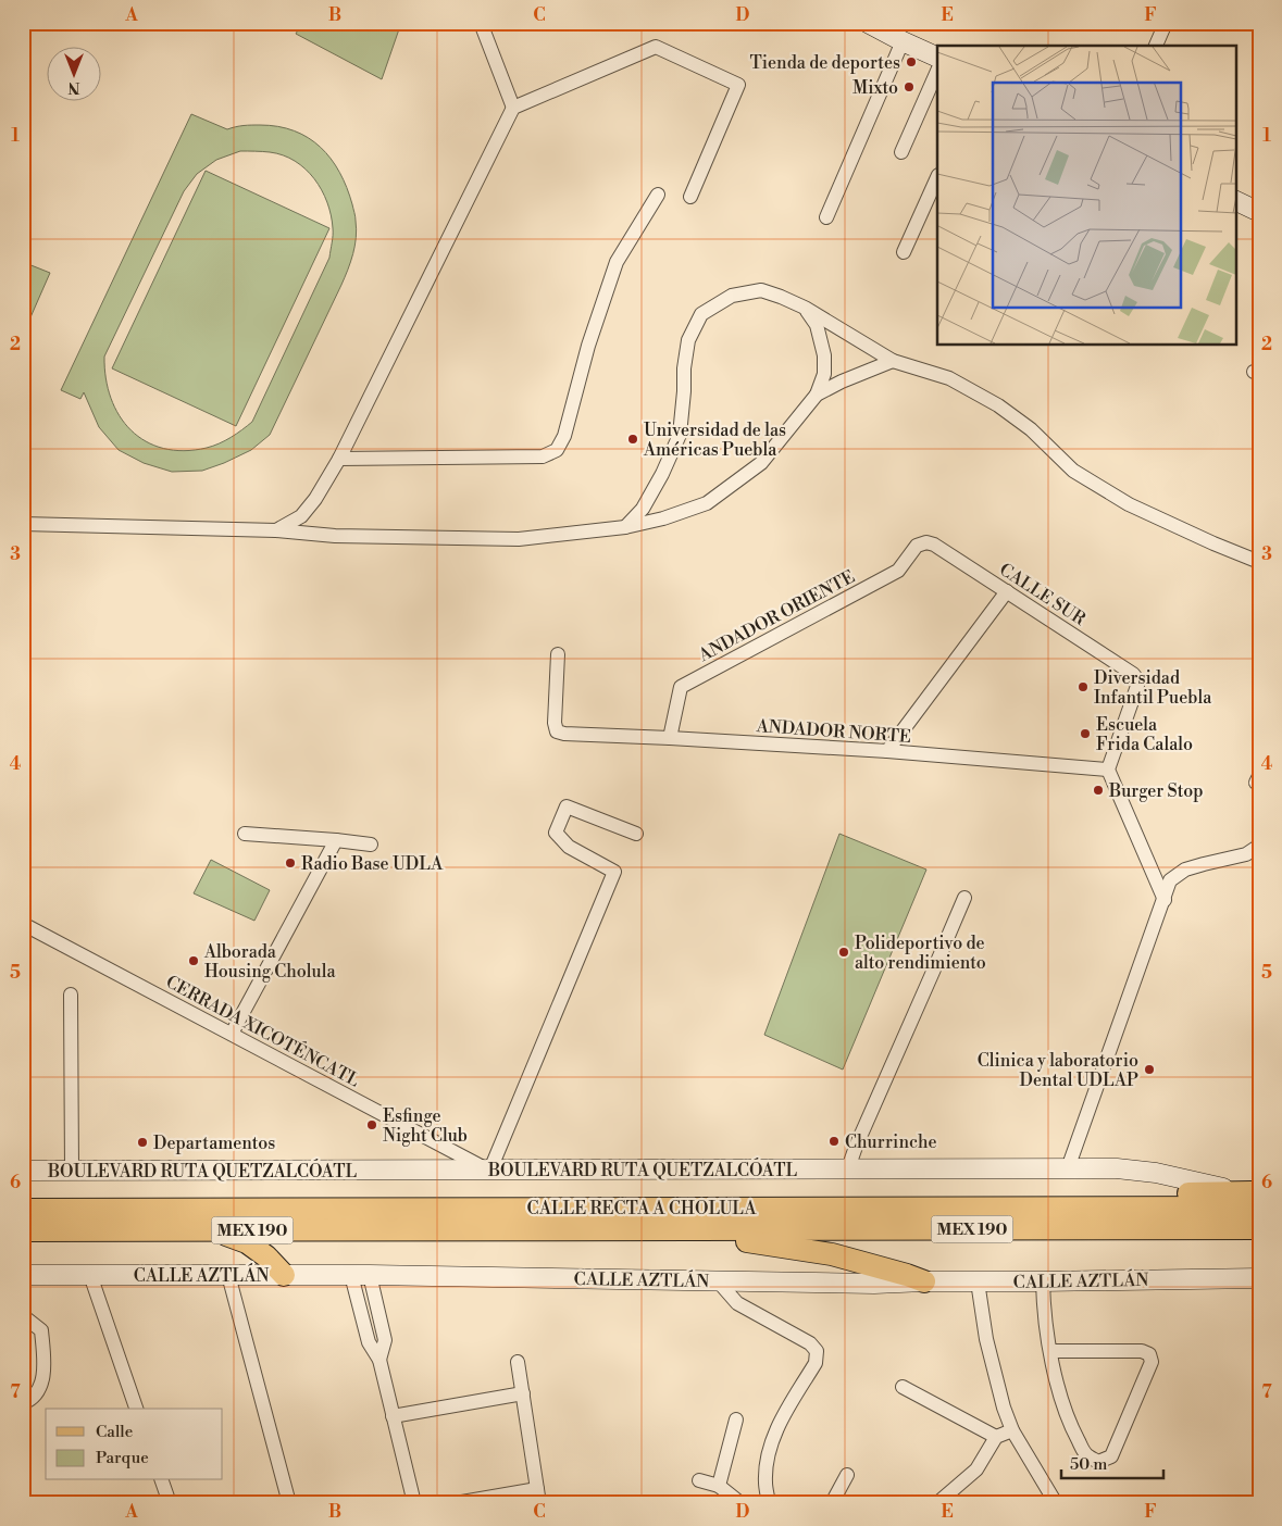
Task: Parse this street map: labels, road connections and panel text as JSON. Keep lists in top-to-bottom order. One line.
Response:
{"streets":{"main road":["BOULEVARD RUTA QUETZALCÓATL","CALLE RECTA A CHOLULA","MEX 190","CALLE AZTLÁN"],"street":["CALLE SUR","ANDADOR ORIENTE","ANDADOR NORTE","CERRADA XICOTÉNCATL"]},"crossings":[["CALLE SUR","ANDADOR ORIENTE"],["CALLE SUR","ANDADOR NORTE"],["ANDADOR ORIENTE","ANDADOR NORTE"],["CERRADA XICOTÉNCATL","BOULEVARD RUTA QUETZALCÓATL"],["BOULEVARD RUTA QUETZALCÓATL","CALLE RECTA A CHOLULA"]],"places":["Tienda de deportes","Mixto","Universidad de las Américas Puebla","Diversidad Infantil Puebla","Escuela Frida Calalo","Burger Stop","Radio Base UDLA","Polideportivo de alto rendimiento","Alborada Housing Cholula","Clinica y laboratorio Dental UDLAP","Esfinge Night Club","Churrinche","Departamentos"],"legend":["Calle","Parque"],"scale_bar":"50 m","north":"bottom","grid":{"columns":["A","B","C","D","E","F"],"rows":["1","2","3","4","5","6","7"]}}
